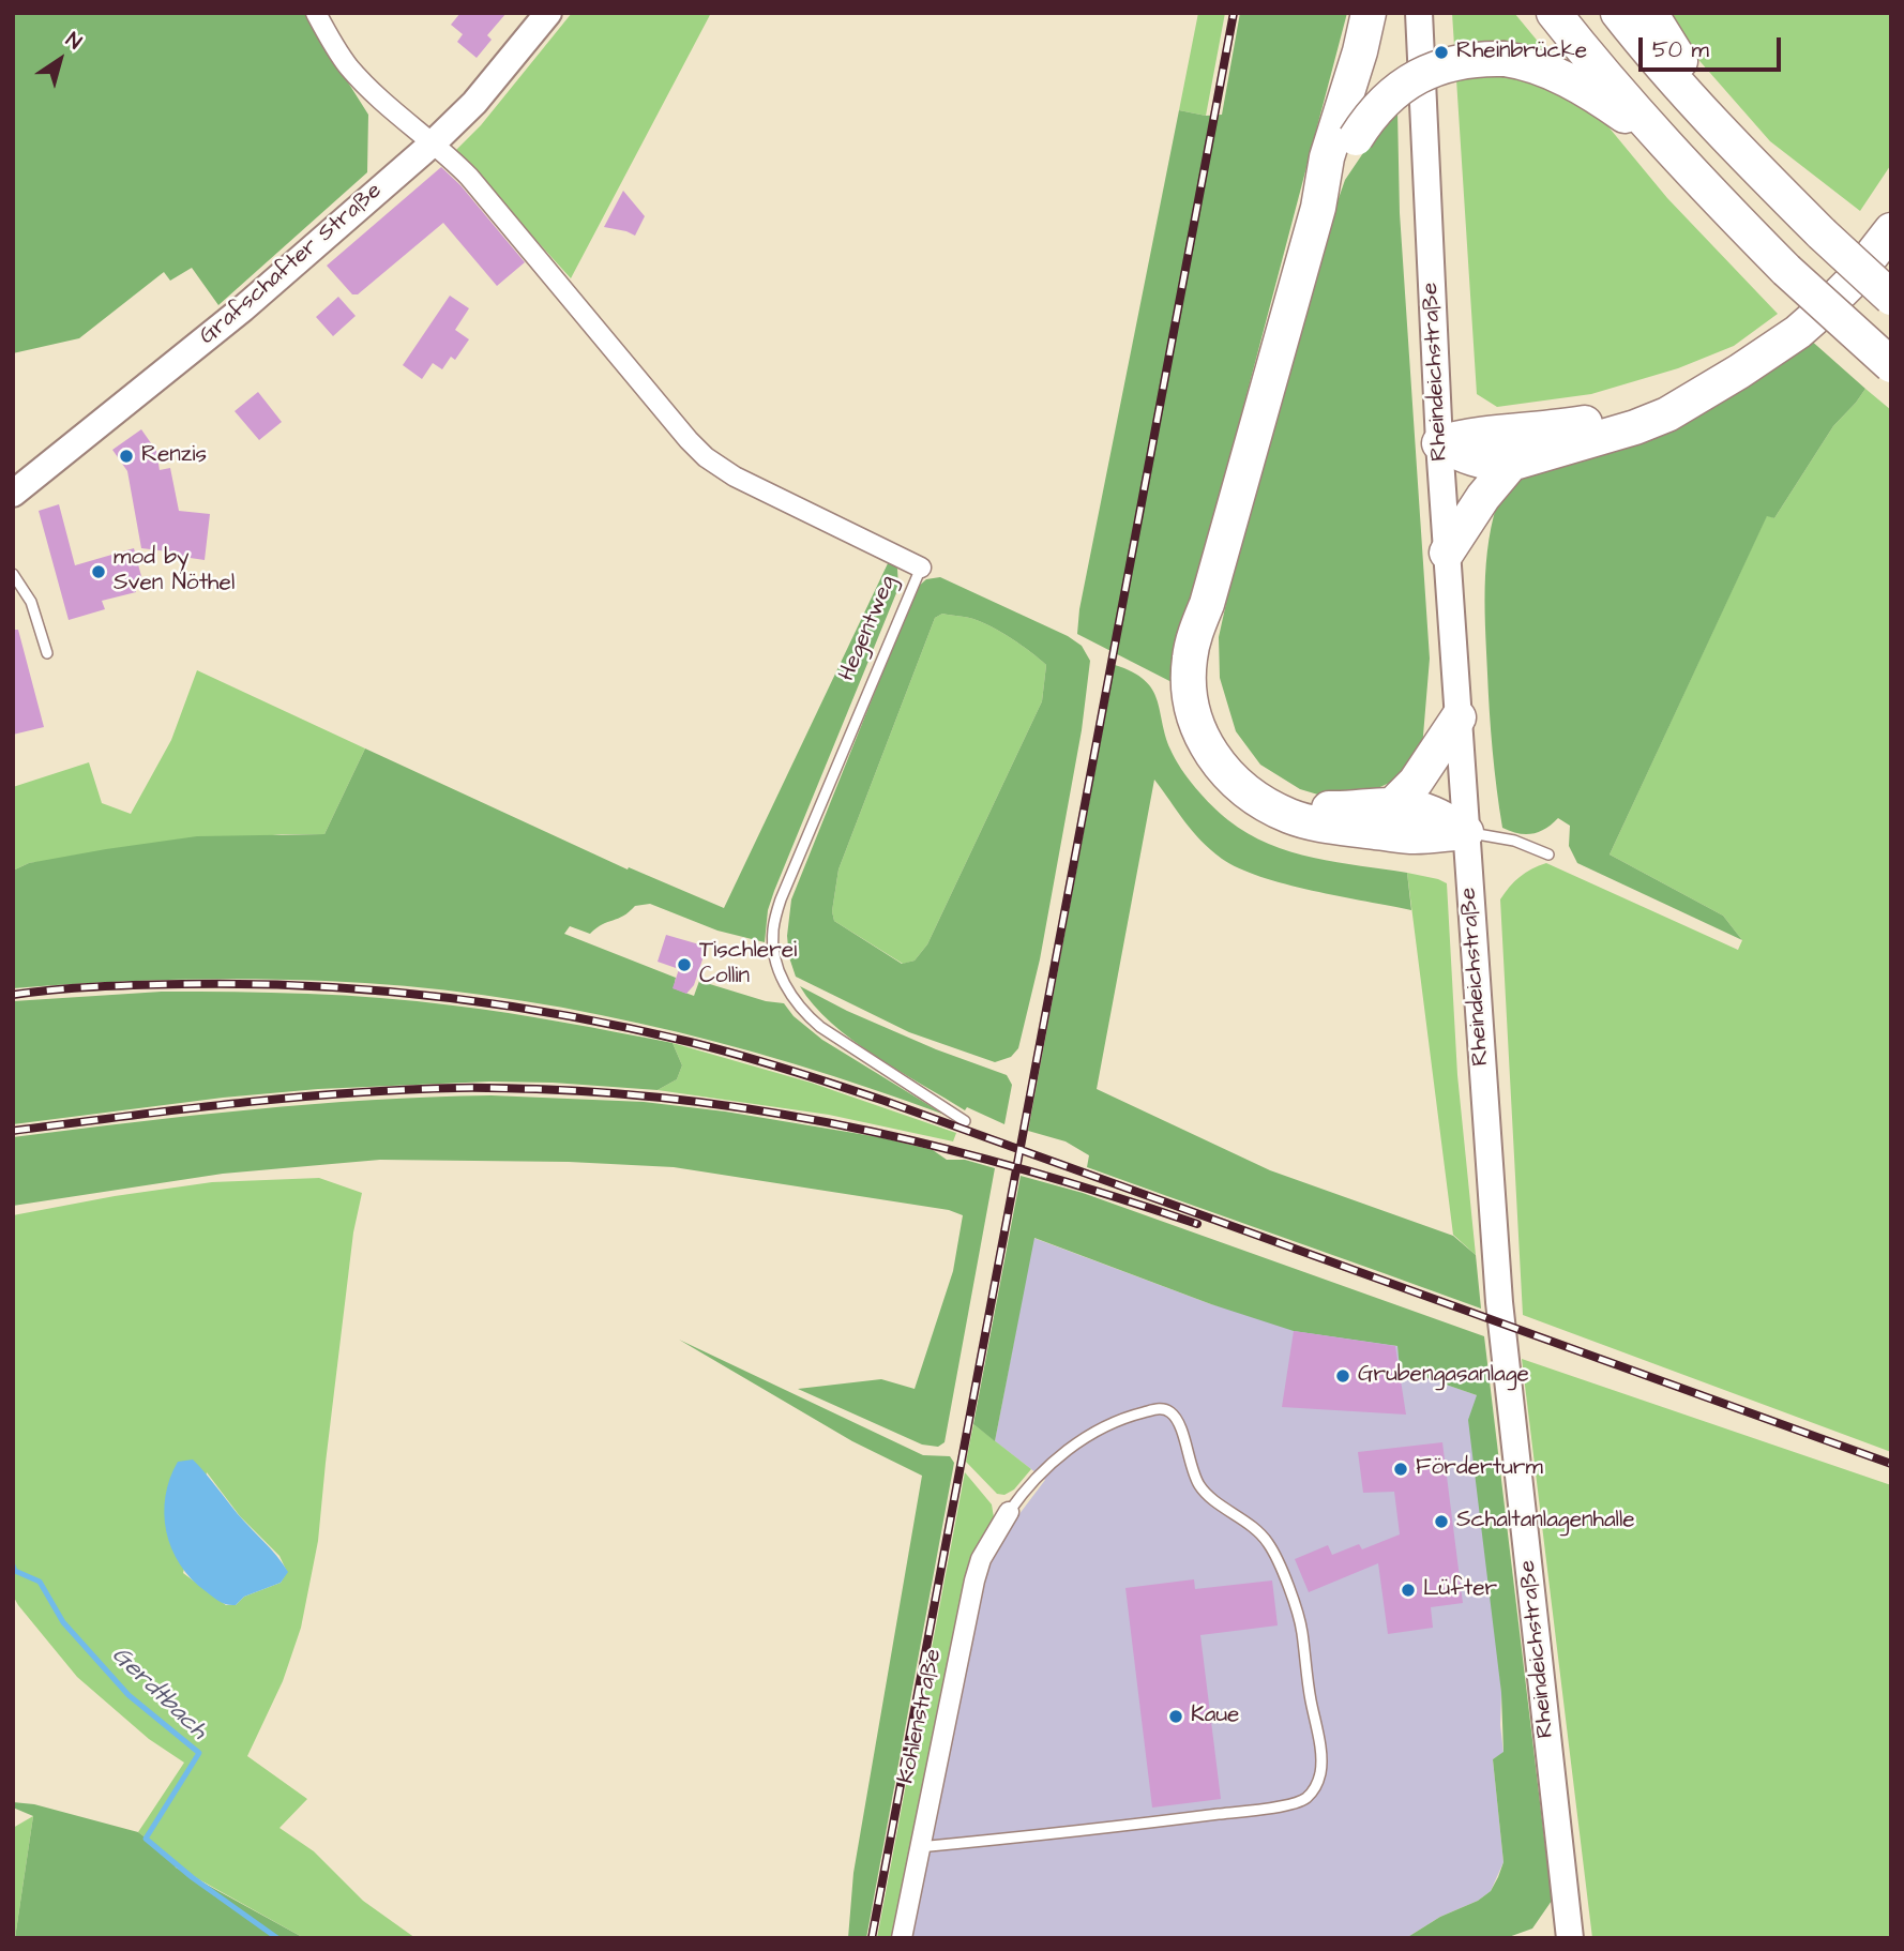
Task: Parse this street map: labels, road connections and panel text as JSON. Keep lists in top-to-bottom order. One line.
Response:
{"streets":{"main road":["Grafschafter Straße","Rheindeichstraße"],"street":["Hegentweg","Kohlenstraße"]},"crossings":[["Grafschafter Straße","Hegentweg"]],"water":["Gerdtbach"],"places":["Rheinbrücke","Renzis","mod by Sven Nöthel","Tischlerei Collin","Grubengasanlage","Förderturm","Schaltanlagenhalle","Lüfter","Kaue"],"scale_bar":"50 m","north":"top right"}
